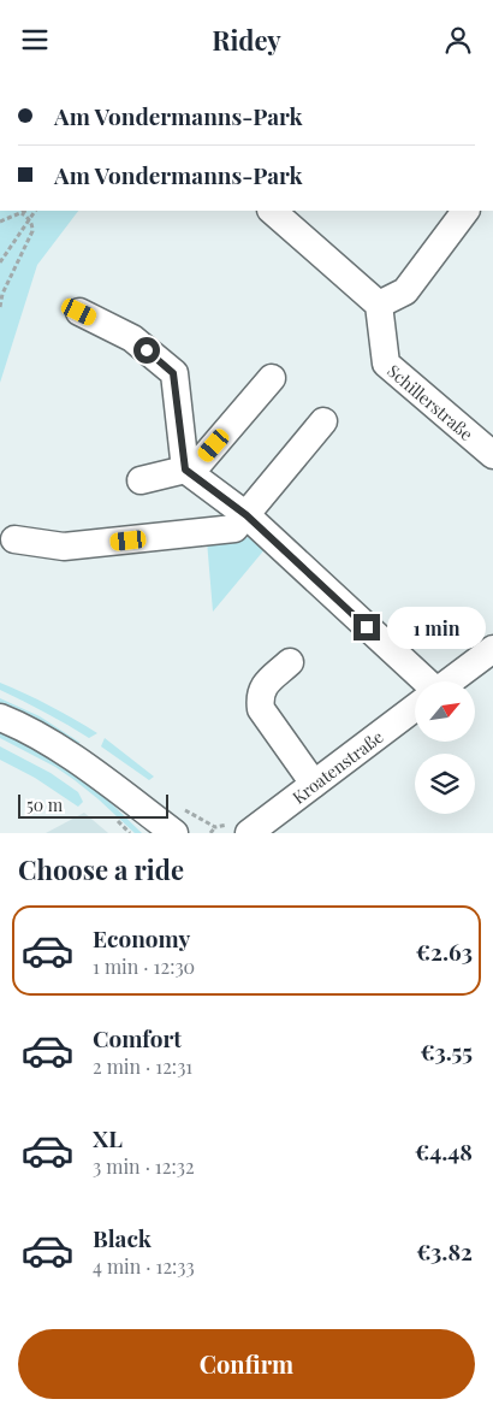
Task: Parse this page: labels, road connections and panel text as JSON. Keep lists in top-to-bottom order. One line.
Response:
{"streets":{"street":["Schillerstraße","Kroatenstraße"]},"scale_bar":"50 m","north":"top right","page":{"header":"Ridey","banner":["Am Vondermanns-Park","Am Vondermanns-Park"],"bubble":"1 min","scale":"50 m","heading":"Choose a ride","list":[{"name":"Economy","note":"1 min · 12:30","value":"€2.63"},{"name":"Comfort","note":"2 min · 12:31","value":"€3.55"},{"name":"XL","note":"3 min · 12:32","value":"€4.48"},{"name":"Black","note":"4 min · 12:33","value":"€3.82"}],"buttons":"Confirm"}}
